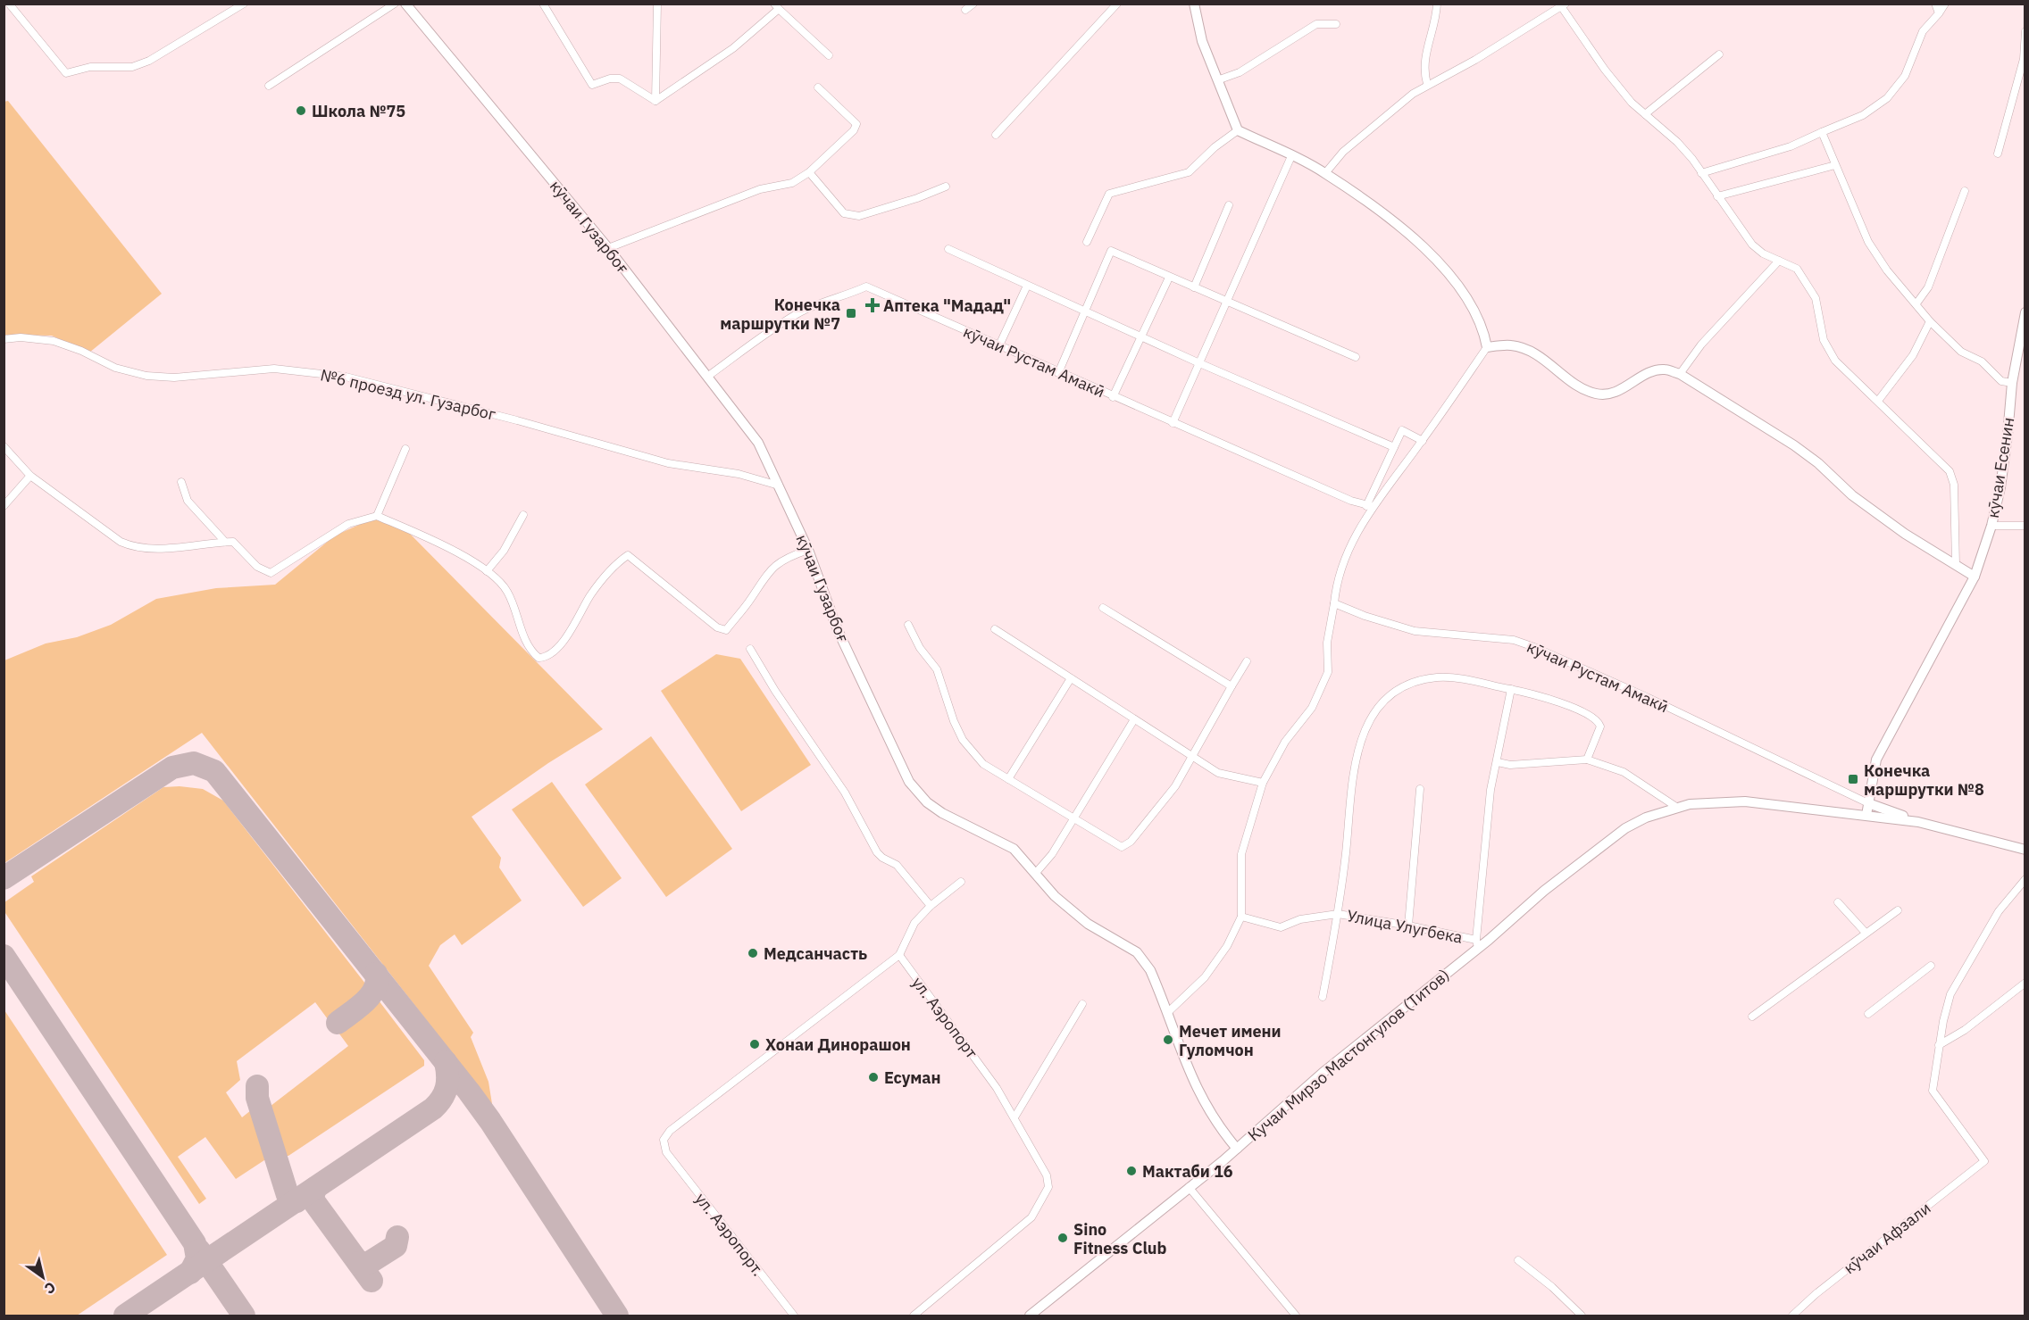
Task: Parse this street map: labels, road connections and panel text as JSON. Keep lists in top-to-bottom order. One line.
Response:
{"streets":{"street":["кӯчаи Гузарбоғ","кӯчаи Рустам Амакӣ","№6 проезд ул. Гузарбог","кӯчаи Есенин","Улица Улугбека","ул. Аэропорт","Кучаи Мирзо Мастонгулов (Титов)","ул. Аэропорт.","кӯчаи Афзали"]},"crossings":[["кӯчаи Гузарбоғ","кӯчаи Рустам Амакӣ"],["кӯчаи Гузарбоғ","№6 проезд ул. Гузарбог"],["кӯчаи Гузарбоғ","Кучаи Мирзо Мастонгулов (Титов)"],["кӯчаи Рустам Амакӣ","кӯчаи Есенин"],["кӯчаи Есенин","Кучаи Мирзо Мастонгулов (Титов)"],["Улица Улугбека","Кучаи Мирзо Мастонгулов (Титов)"],["ул. Аэропорт","ул. Аэропорт."]],"places":{"other":["Школа №75","Медсанчасть","Мечет имени Гуломчон","Хонаи Динорашон","Есуман","Мактаби 16","Sino Fitness Club"],"health":["Аптека \"Мадад\""],"transit":["Конечка маршрутки №7","Конечка маршрутки №8"]},"north":"bottom right"}
